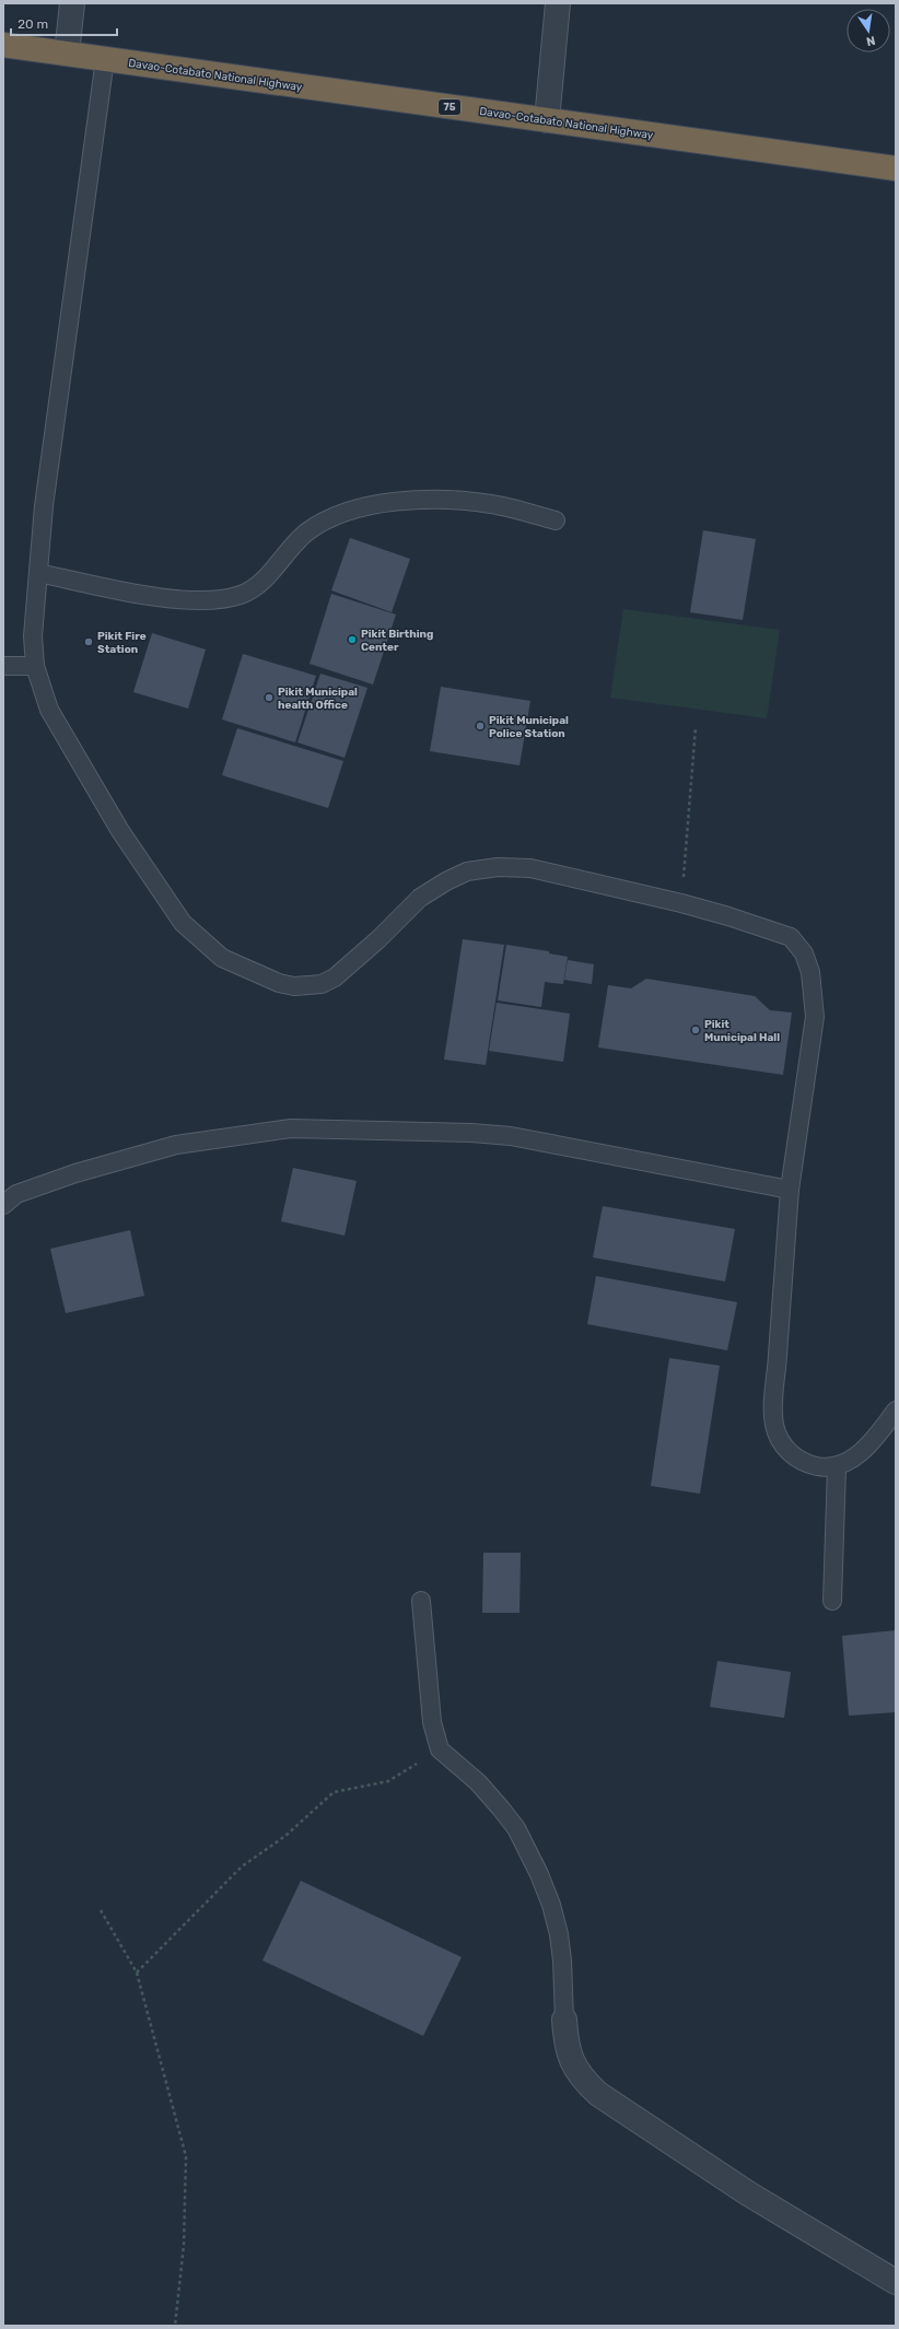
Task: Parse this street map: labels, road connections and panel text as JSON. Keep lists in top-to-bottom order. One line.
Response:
{"streets":{"highway":["Davao-Cotabato National Highway","75"]},"places":["Pikit Birthing Center","Pikit Fire Station","Pikit Municipal health Office","Pikit Municipal Police Station","Pikit Municipal Hall"],"scale_bar":"20 m","north":"bottom"}
